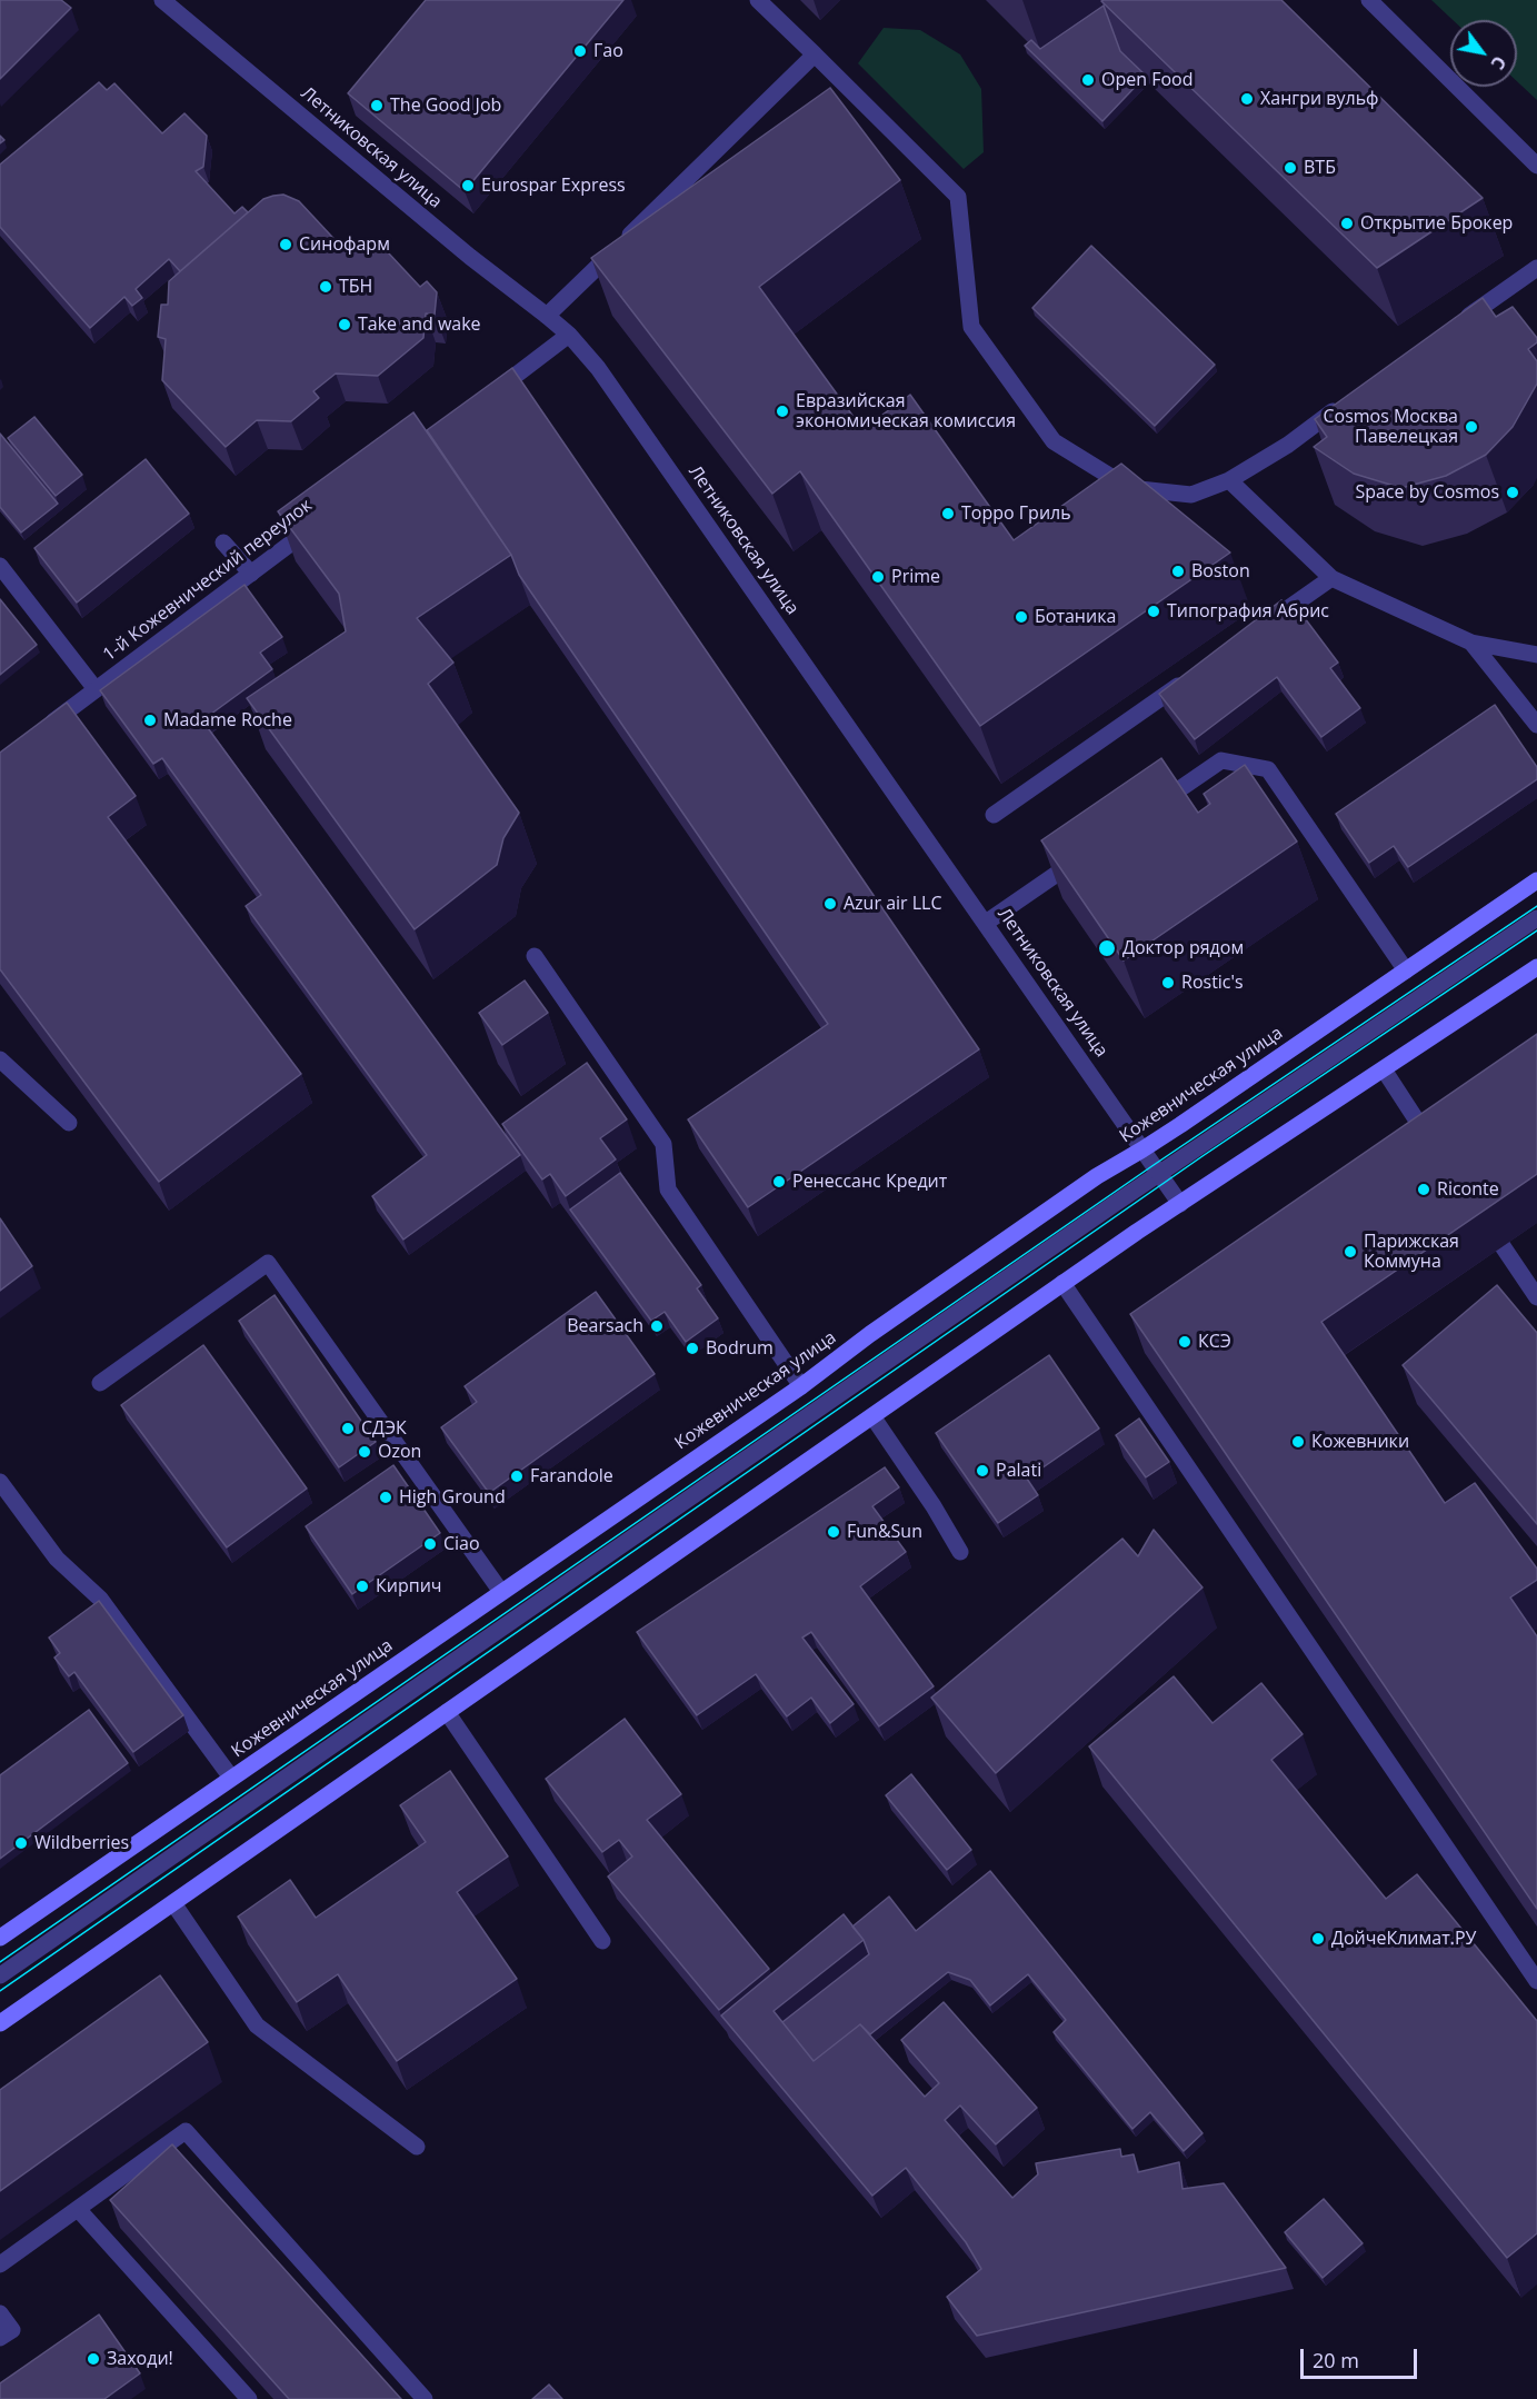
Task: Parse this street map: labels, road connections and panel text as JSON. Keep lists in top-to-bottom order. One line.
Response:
{"streets":{"main road":["Кожевническая улица"],"street":["Летниковская улица","1-й Кожевнический переулок"]},"crossings":[["Летниковская улица","Кожевническая улица"]],"places":["Гао","Open Food","Хангри вульф","The Good Job","ВТБ","Eurospar Express","Открытие Брокер","Синофарм","ТБН","Take and wake","Евразийская экономическая комиссия","Cosmos Москва Павелецкая","Space by Cosmos","Торро Гриль","Boston","Prime","Типография Абрис","Ботаника","Madame Roche","Azur air LLC","Доктор рядом","Rostic's","Ренессанс Кредит","Riconte","Парижская Коммуна","Bearsach","КСЭ","Bodrum","СДЭК","Кожевники","Ozon","Palati","Farandole","High Ground","Fun&Sun","Ciao","Кирпич","Wildberries","ДойчеКлимат.РУ","Заходи!"],"scale_bar":"20 m","north":"bottom right"}
